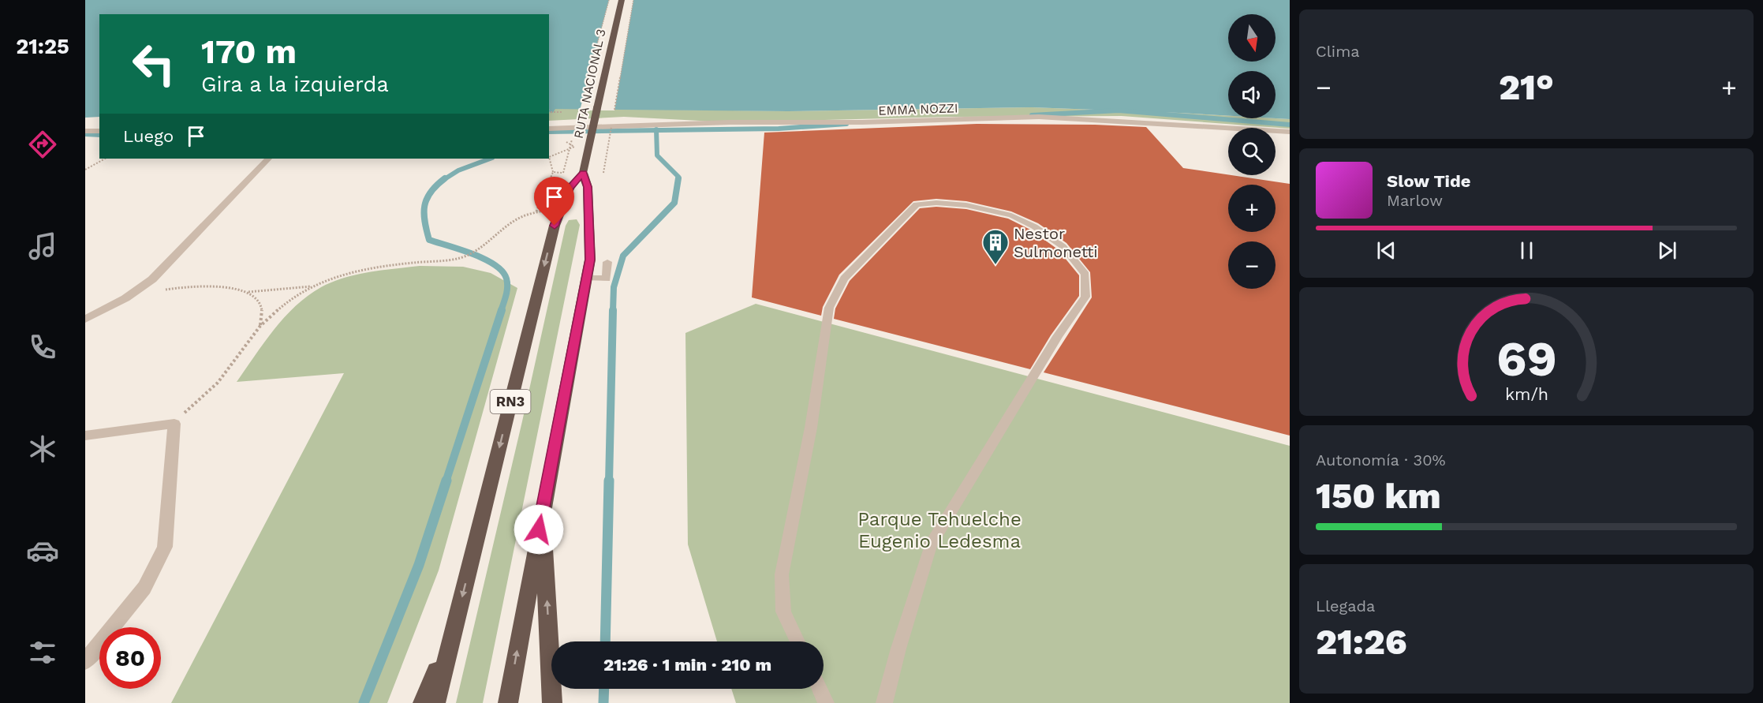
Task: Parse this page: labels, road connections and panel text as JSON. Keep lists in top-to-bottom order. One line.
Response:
{"streets":{"highway":["RUTA NACIONAL 3","RN3"],"street":["EMMA NOZZI"]},"crossings":[["RUTA NACIONAL 3","RN3"]],"parks":["Parque Tehuelche Eugenio Ledesma"],"places":{"building":["Nestor Sulmonetti"]},"north":"bottom","page":{"tabs":"21:25","tile":["Clima",["Autonomía · 30%","150 km"],["Llegada","21:26"]],"map_buttons":["+","−"],"turn":["170 m","Gira a la izquierda"],"heat":["−","21°","+"],"then":"Luego","song":["Slow Tide","Marlow"],"limit":"80","trip":"21:26 · 1 min · 210 m","gauge":["69","km/h"]}}
